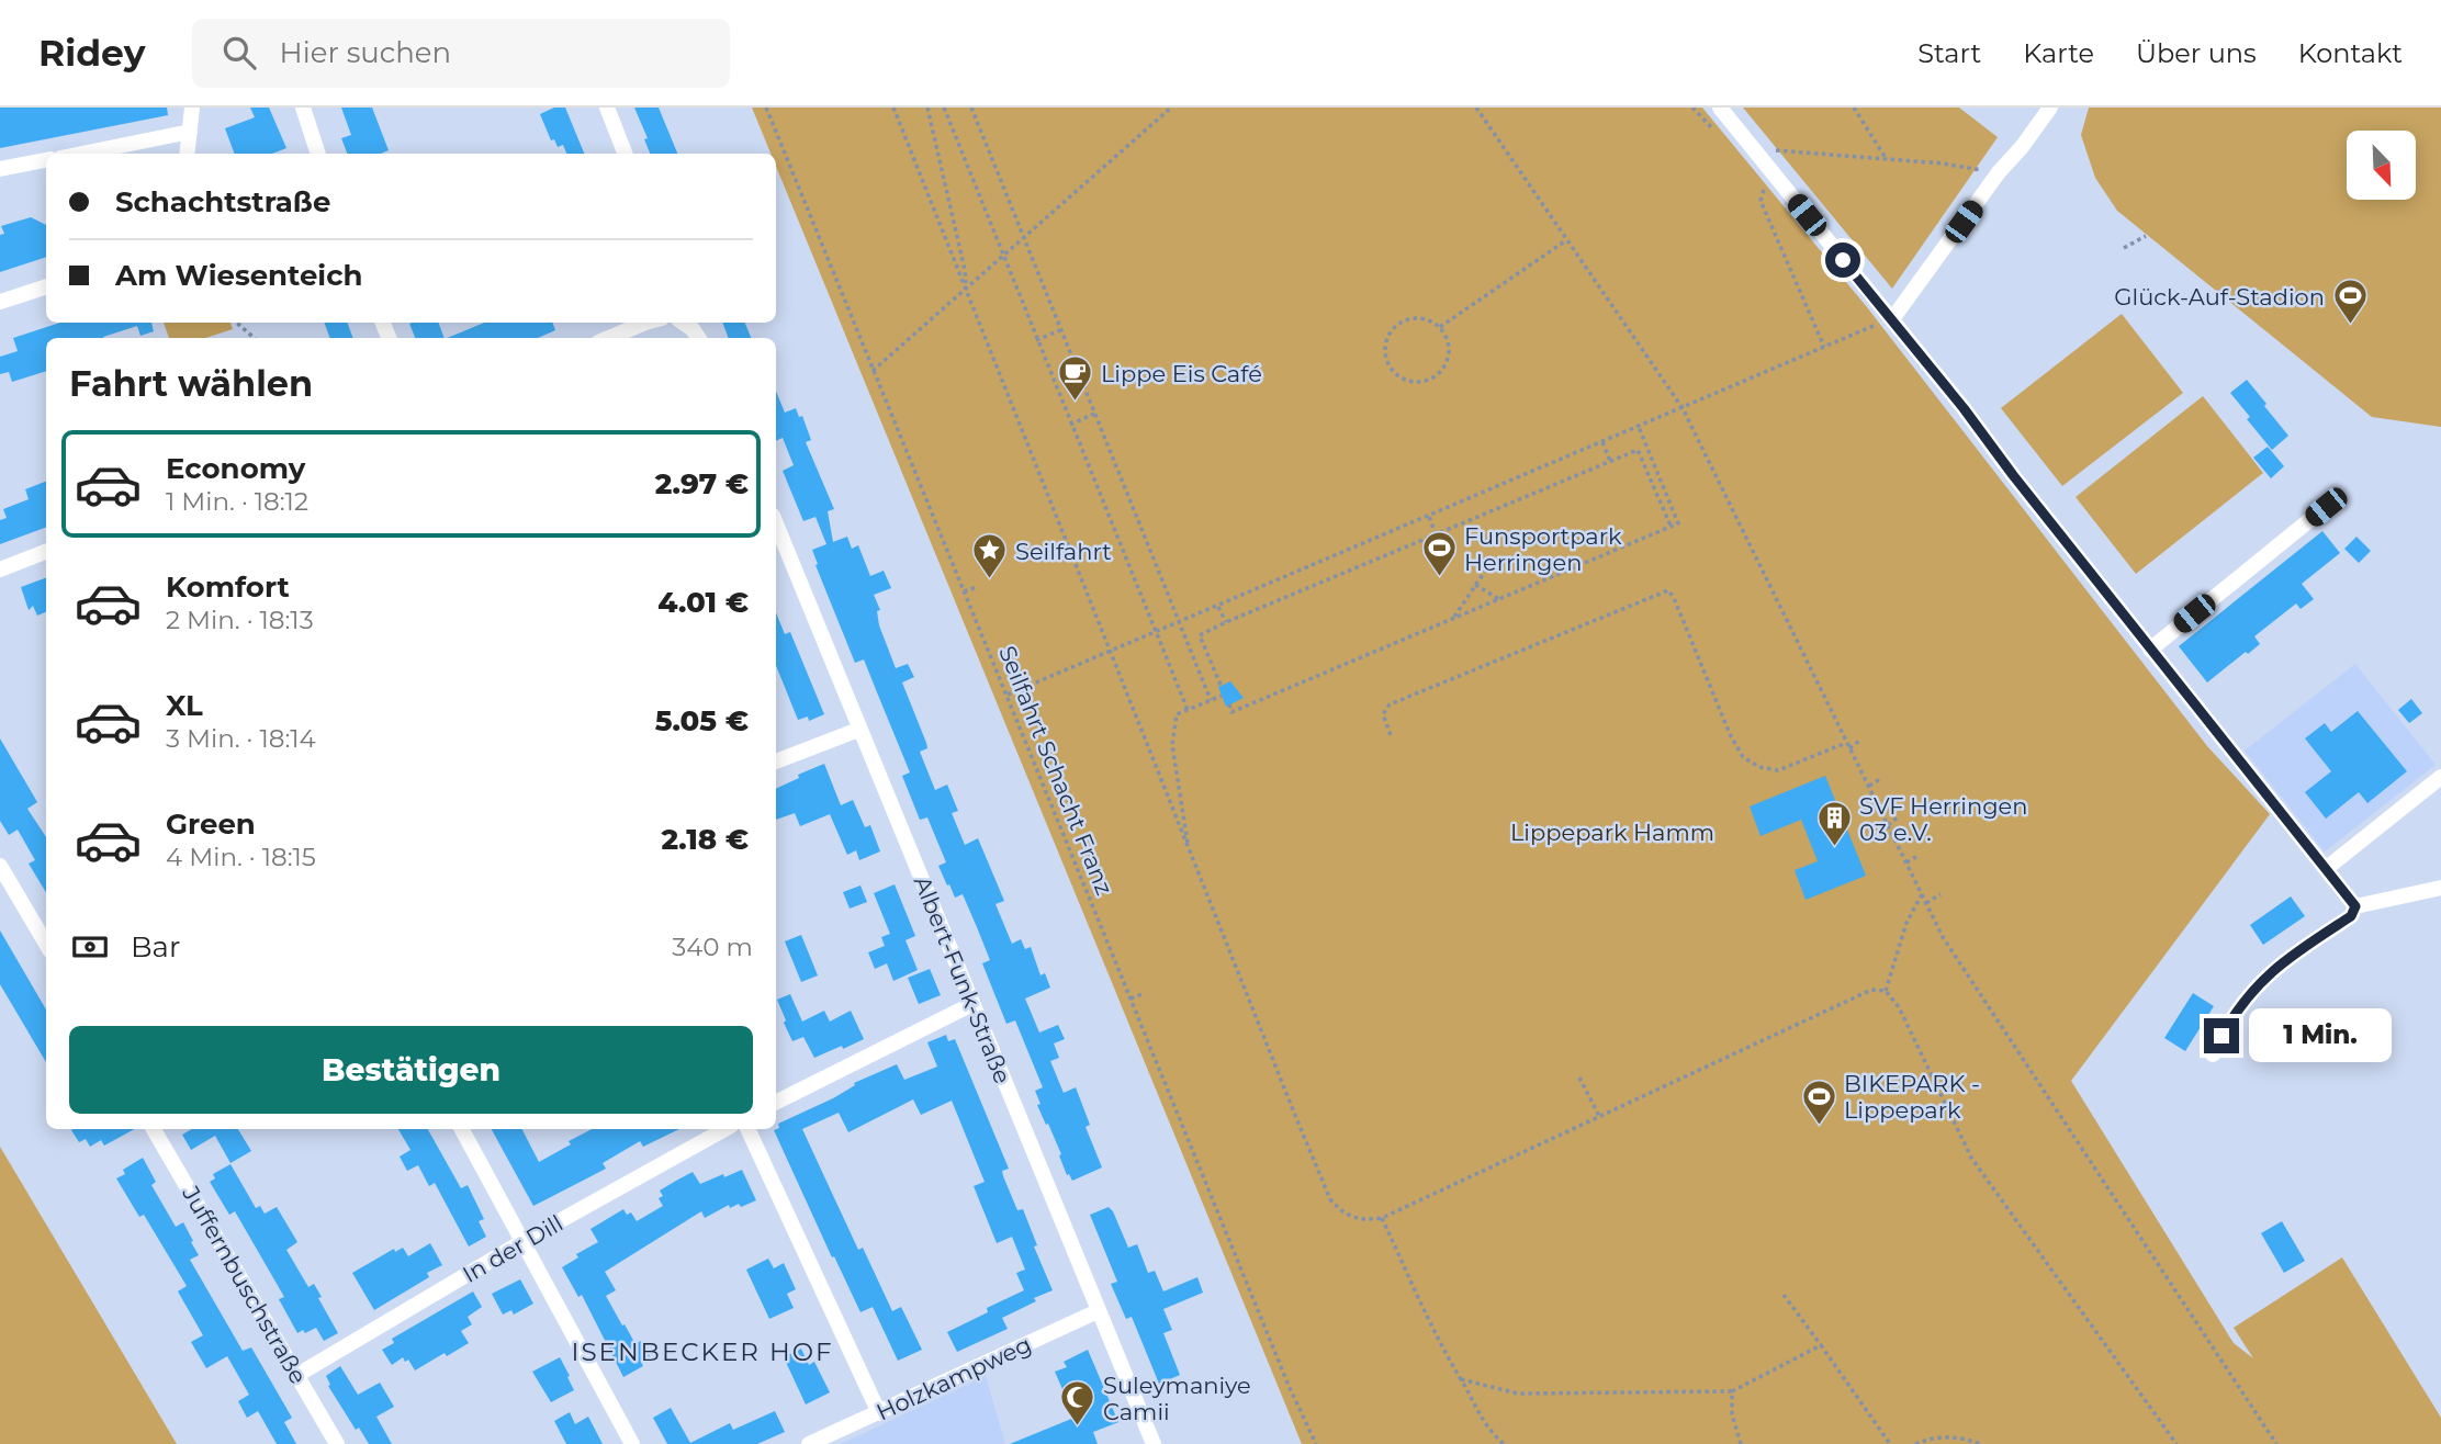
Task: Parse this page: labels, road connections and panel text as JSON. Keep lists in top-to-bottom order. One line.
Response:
{"streets":{"street":["Albert-Funk-Straße","In der Dill","Juffernbuschstraße","Holzkampweg"],"path":["Seilfahrt Schacht Franz"]},"crossings":[["Albert-Funk-Straße","Holzkampweg"],["In der Dill","Juffernbuschstraße"]],"districts":["ISENBECKER HOF"],"parks":["Lippepark Hamm"],"places":{"sports":["Glück-Auf-Stadion","Funsportpark Herringen","BIKEPARK - Lippepark"],"cafe":["Lippe Eis Café"],"place":["Seilfahrt"],"building":["SVF Herringen 03 e.V."],"mosque":["Suleymaniye Camii"]},"north":"bottom right","page":{"header":"Ridey","search":"Hier suchen","nav":["Start","Karte","Über uns","Kontakt"],"banner":["Schachtstraße","Am Wiesenteich"],"heading":"Fahrt wählen","list":[{"name":"Economy","note":"1 Min. · 18:12","value":"2.97 €"},{"name":"Komfort","note":"2 Min. · 18:13","value":"4.01 €"},{"name":"XL","note":"3 Min. · 18:14","value":"5.05 €"},{"name":"Green","note":"4 Min. · 18:15","value":"2.18 €"}],"pay":["Bar","340 m"],"bubble":"1 Min.","buttons":"Bestätigen"}}
